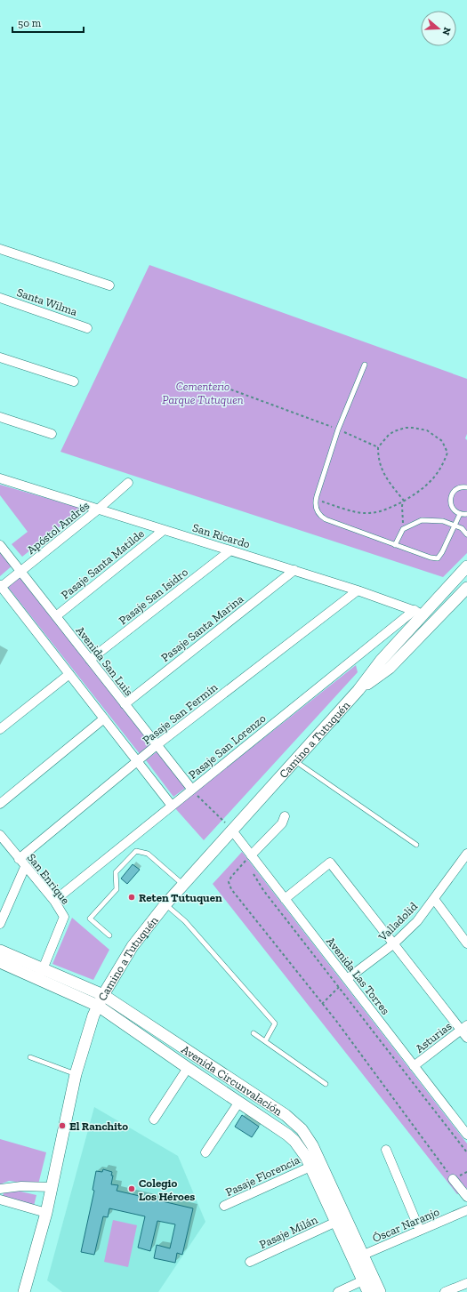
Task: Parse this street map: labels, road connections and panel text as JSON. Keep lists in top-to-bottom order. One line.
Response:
{"streets":{"street":["Santa Wilma","Apóstol Andrés","San Ricardo","Pasaje Santa Matilde","Pasaje San Isidro","Pasaje Santa Marina","Avenida San Luis","Pasaje San Fermín","Camino a Tutuquén","Pasaje San Lorenzo","San Enrique","Valladolid","Avenida Las Torres","Asturias","Avenida Circunvalación","Pasaje Florencia","Óscar Naranjo","Pasaje Milán"]},"crossings":[["Apóstol Andrés","San Ricardo"],["Apóstol Andrés","Avenida San Luis"],["San Ricardo","Pasaje Santa Matilde"],["San Ricardo","Pasaje San Isidro"],["San Ricardo","Pasaje Santa Marina"],["San Ricardo","Pasaje San Fermín"],["San Ricardo","Camino a Tutuquén"],["San Ricardo","Pasaje San Lorenzo"],["Pasaje Santa Matilde","Avenida San Luis"],["Pasaje San Isidro","Avenida San Luis"],["Pasaje Santa Marina","Avenida San Luis"],["Avenida San Luis","Pasaje San Fermín"],["Avenida San Luis","Pasaje San Lorenzo"],["Pasaje San Fermín","San Enrique"],["Camino a Tutuquén","Pasaje San Lorenzo"],["Camino a Tutuquén","Avenida Las Torres"],["Camino a Tutuquén","Avenida Circunvalación"],["Pasaje San Lorenzo","San Enrique"],["San Enrique","Avenida Circunvalación"],["Valladolid","Avenida Las Torres"],["Avenida Las Torres","Asturias"],["Avenida Circunvalación","Pasaje Florencia"],["Avenida Circunvalación","Óscar Naranjo"],["Avenida Circunvalación","Pasaje Milán"]],"parks":["Cementerio Parque Tutuquen"],"places":["Reten Tutuquen","El Ranchito","Colegio Los Héroes"],"scale_bar":"50 m","north":"right"}
